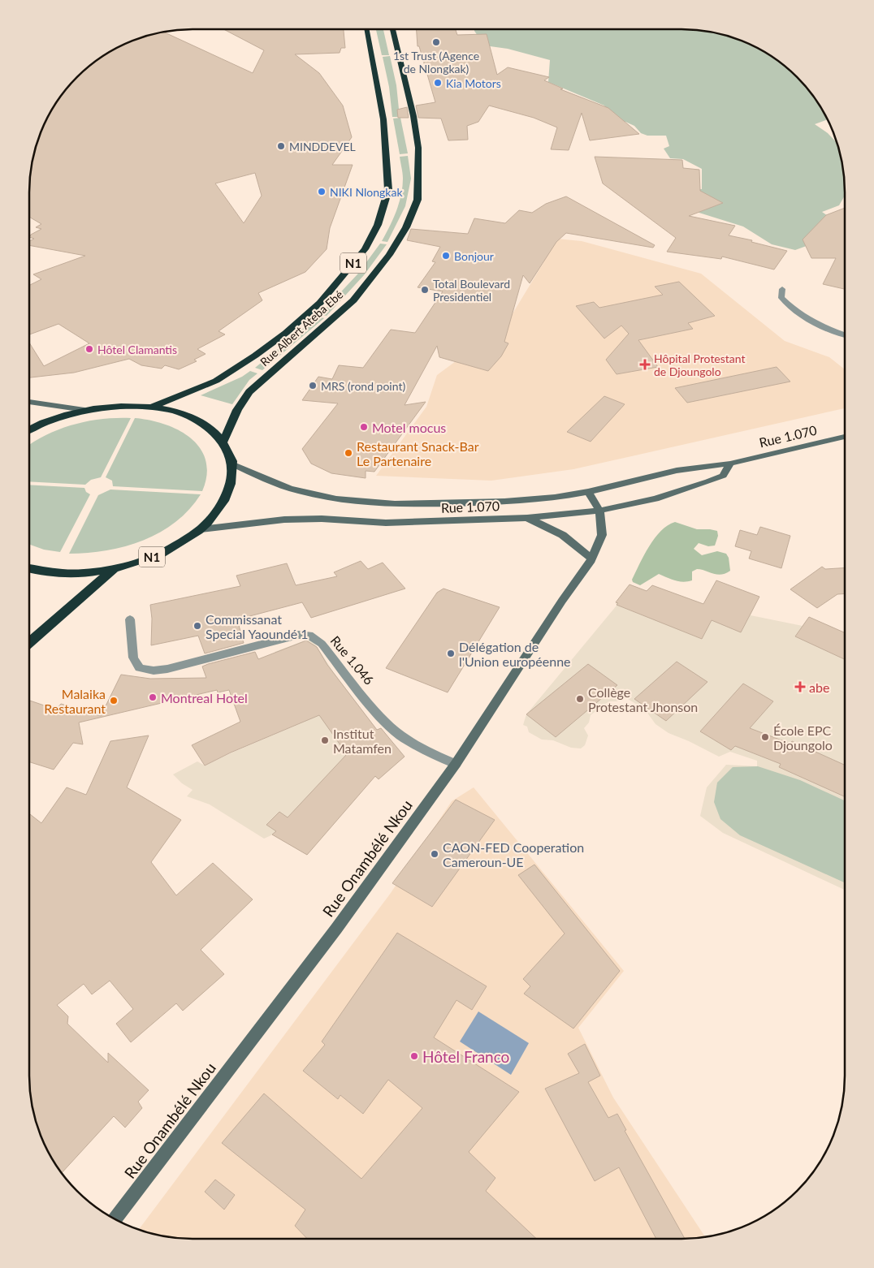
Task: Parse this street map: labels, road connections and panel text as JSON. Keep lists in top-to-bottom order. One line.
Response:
{"streets":{"highway":["N1","Rue Albert Ateba Ebé"],"main road":["Rue 1.070","Rue Onambélé Nkou"],"street":["Rue 1.046"]},"crossings":[["N1","Rue Albert Ateba Ebé"],["N1","Rue 1.070"],["Rue 1.070","Rue Onambélé Nkou"],["Rue 1.046","Rue Onambélé Nkou"]],"places":{"other":["1st Trust (Agence de Nlongkak)","Kia Motors","MINDDEVEL","NIKI Nlongkak","Bonjour","Total Boulevard Presidentiel","Hôtel Clamantis","MRS (rond point)","Motel mocus","Restaurant Snack-Bar Le Partenaire","Commissanat Special Yaoundé 1","Délégation de l'Union européenne","Montreal Hotel","Collège Protestant Jhonson","Malaika Restaurant","École EPC Djoungolo","Institut Matamfen","CAON-FED Cooperation Cameroun-UE","Hôtel Franco"],"health":["Hôpital Protestant de Djoungolo","abe"]}}
